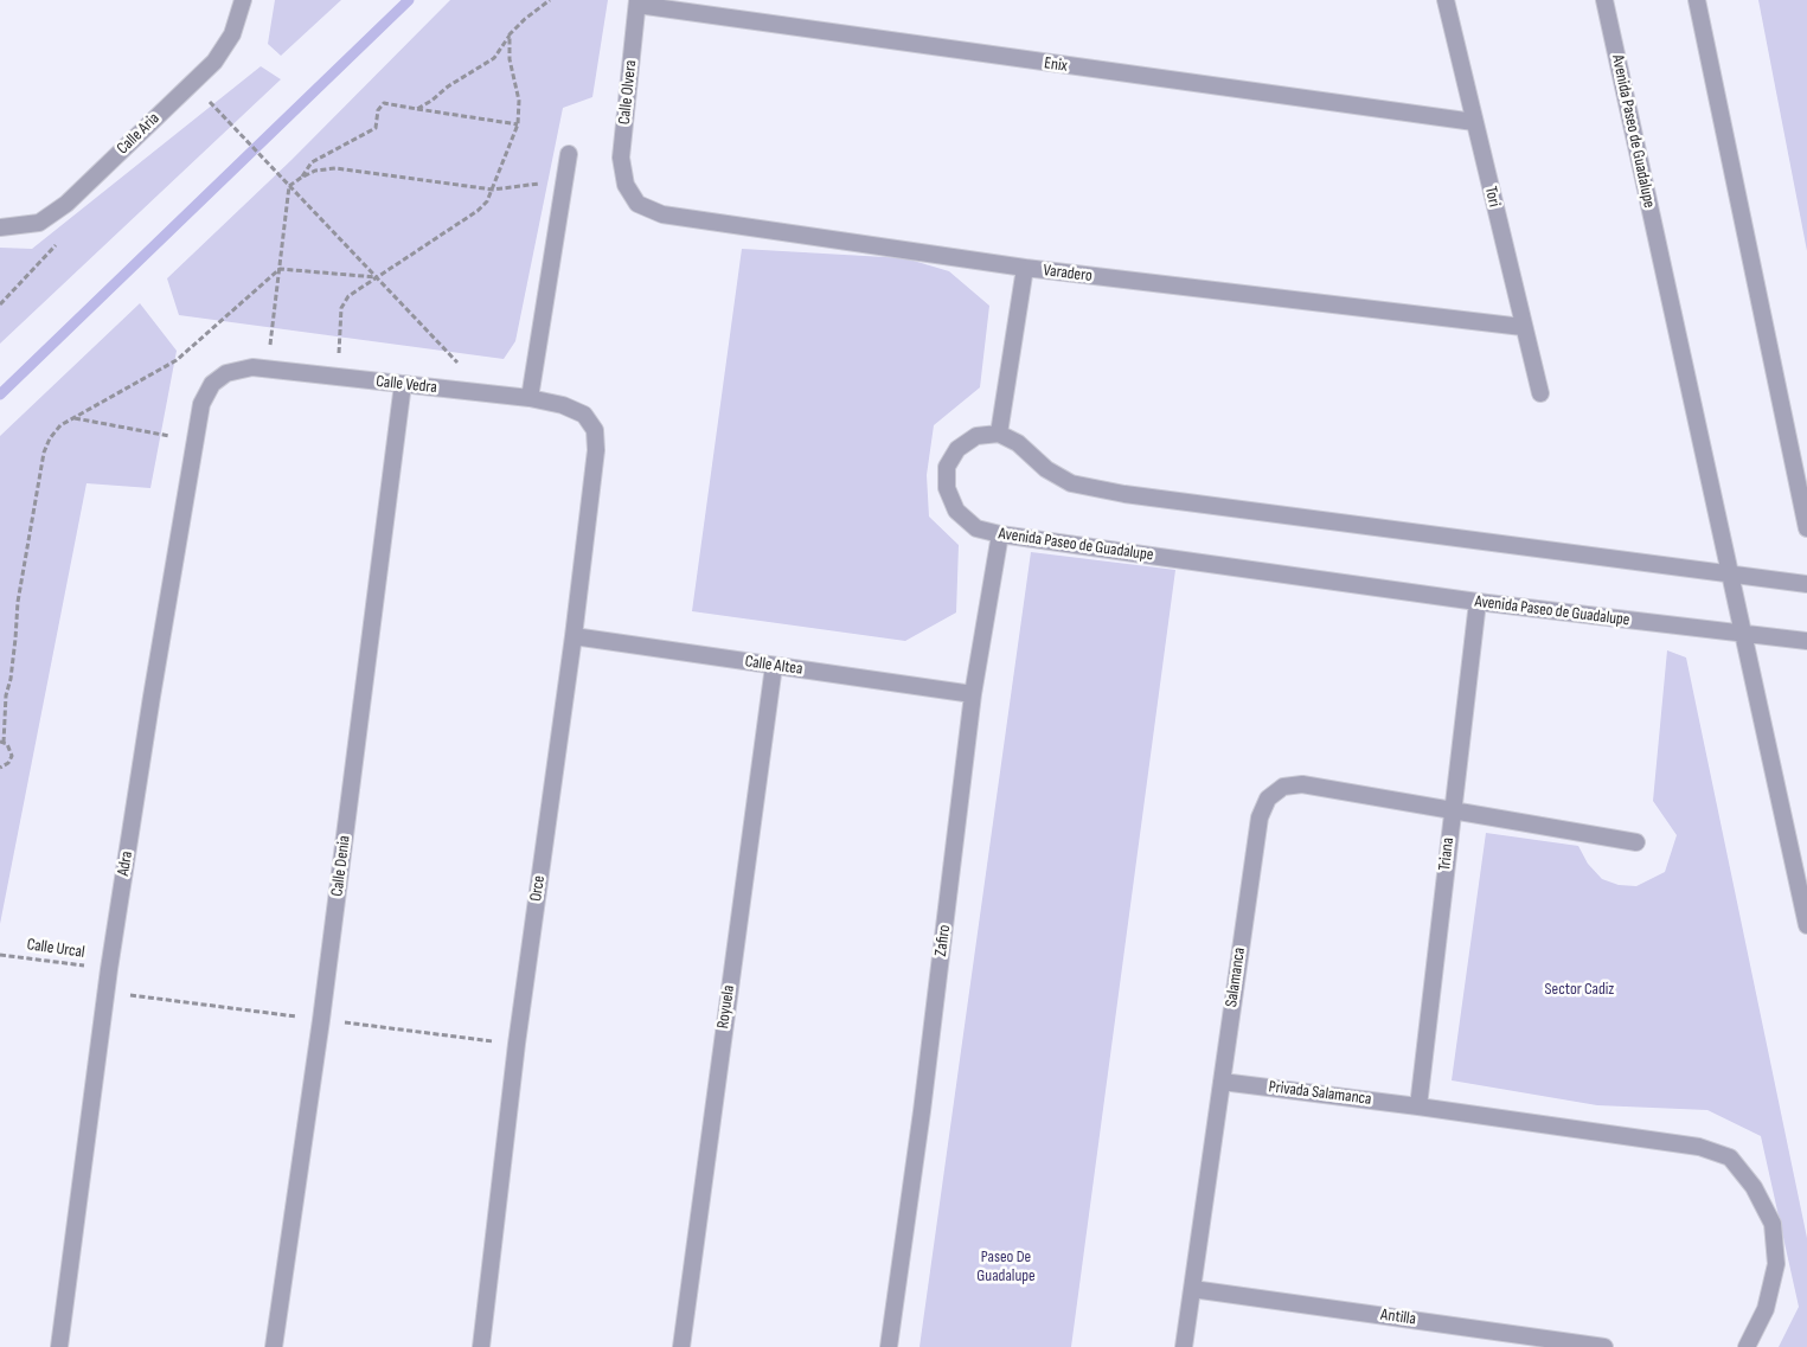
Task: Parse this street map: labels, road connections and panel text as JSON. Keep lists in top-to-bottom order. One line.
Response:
{"streets":{"street":["Enix","Calle Olvera","Avenida Paseo de Guadalupe","Calle Aria","Tori","Varadero","Calle Vedra","Calle Altea","Triana","Adra","Calle Denia","Orce","Zafiro","Salamanca","Royuela","Privada Salamanca","Antilla"],"path":["Calle Urcal"]},"crossings":[["Enix","Calle Olvera"],["Enix","Tori"],["Calle Olvera","Varadero"],["Avenida Paseo de Guadalupe","Triana"],["Avenida Paseo de Guadalupe","Zafiro"],["Tori","Varadero"],["Calle Vedra","Adra"],["Calle Vedra","Calle Denia"],["Calle Vedra","Orce"],["Calle Altea","Orce"],["Calle Altea","Zafiro"],["Calle Altea","Royuela"],["Triana","Salamanca"],["Triana","Privada Salamanca"],["Adra","Calle Urcal"],["Salamanca","Privada Salamanca"],["Salamanca","Antilla"]],"parks":["Sector Cadiz","Paseo De Guadalupe"]}
